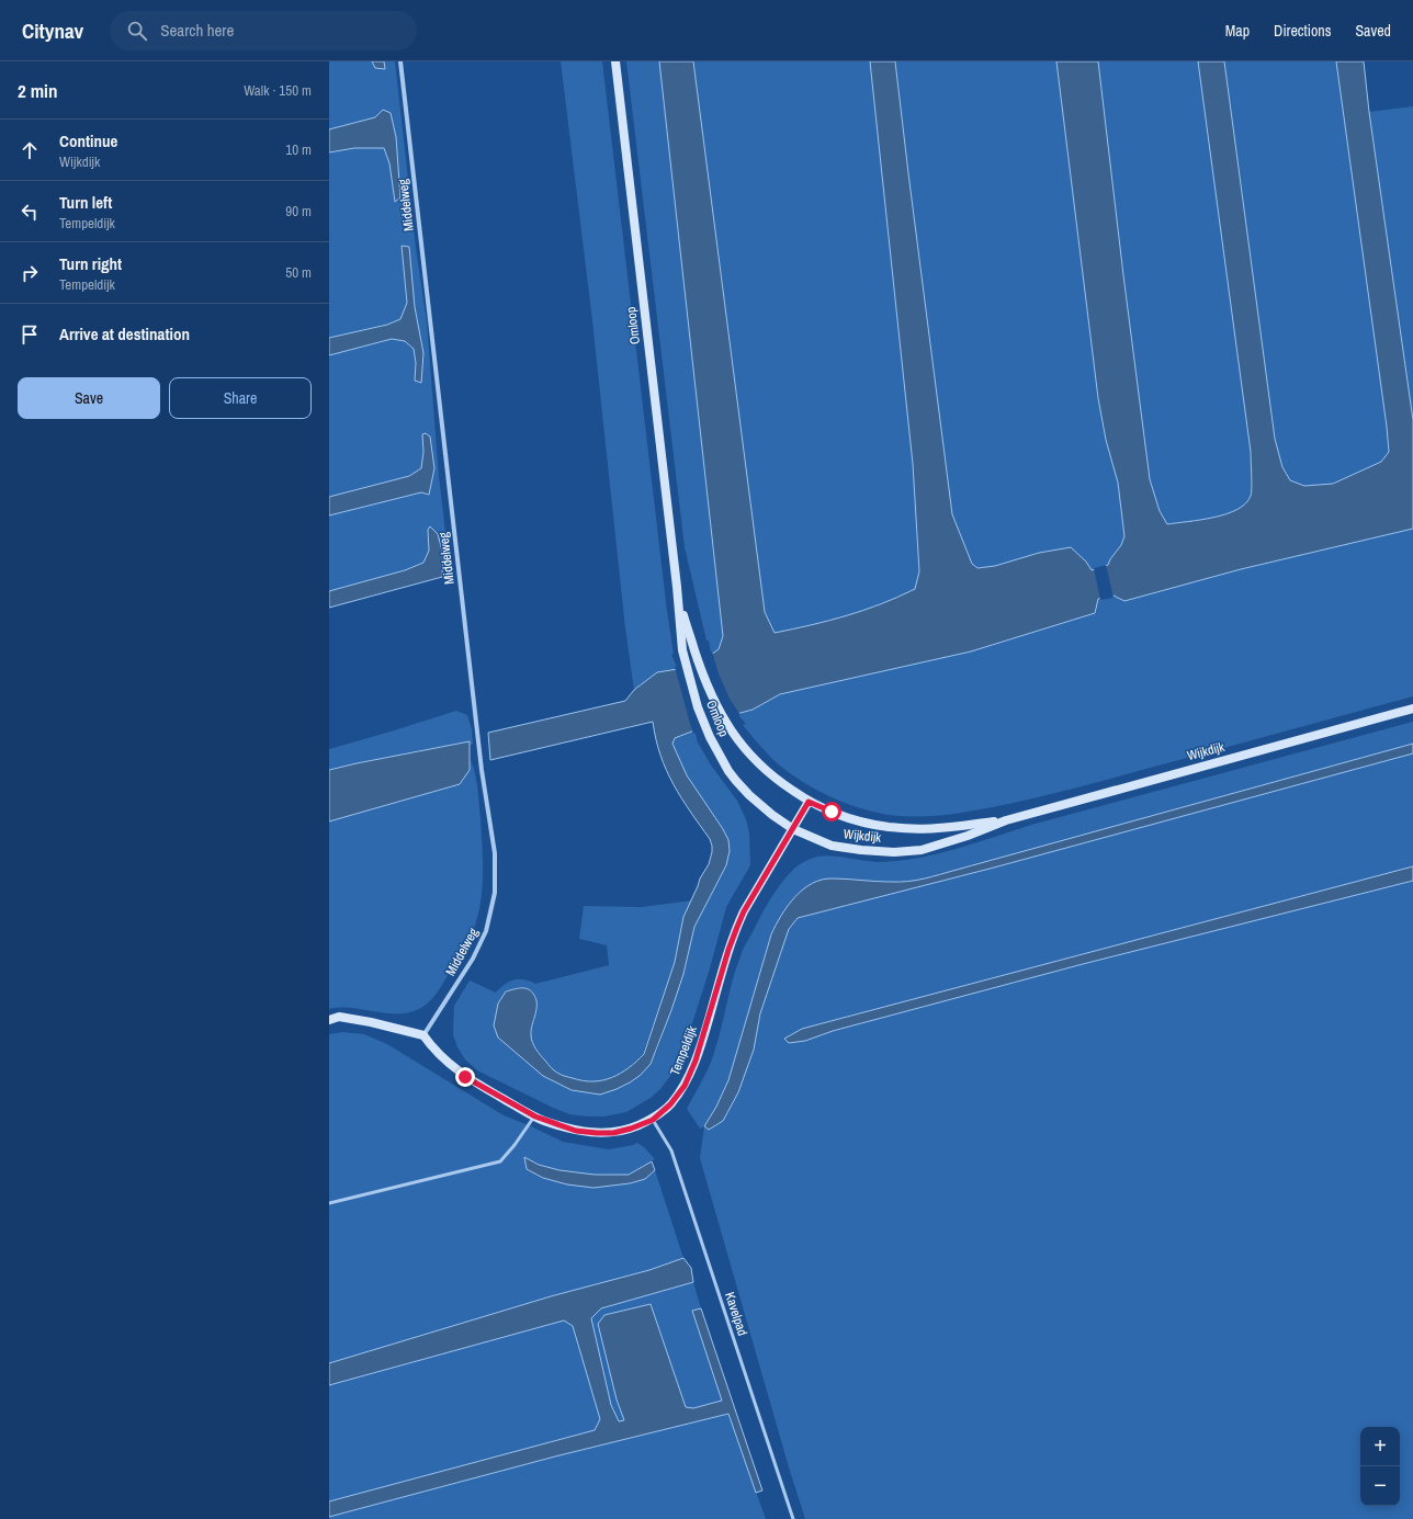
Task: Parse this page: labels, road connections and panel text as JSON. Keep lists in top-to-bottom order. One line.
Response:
{"streets":{"street":["Middelweg","Omloop","Wijkdijk","Tempeldijk"],"lane":["Kavelpad"]},"crossings":[["Middelweg","Tempeldijk"],["Omloop","Wijkdijk"],["Omloop","Tempeldijk"],["Wijkdijk","Tempeldijk"],["Tempeldijk","Kavelpad"]],"page":{"header":"Citynav","search":"Search here","nav":["Map","Directions","Saved"],"heading":["2 min","Walk · 150 m"],"list":[["Continue","Wijkdijk","10 m"],["Turn left","Tempeldijk","90 m"],["Turn right","Tempeldijk","50 m"],"Arrive at destination"],"buttons":["Save","Share"],"map_buttons":["+","−"]}}
